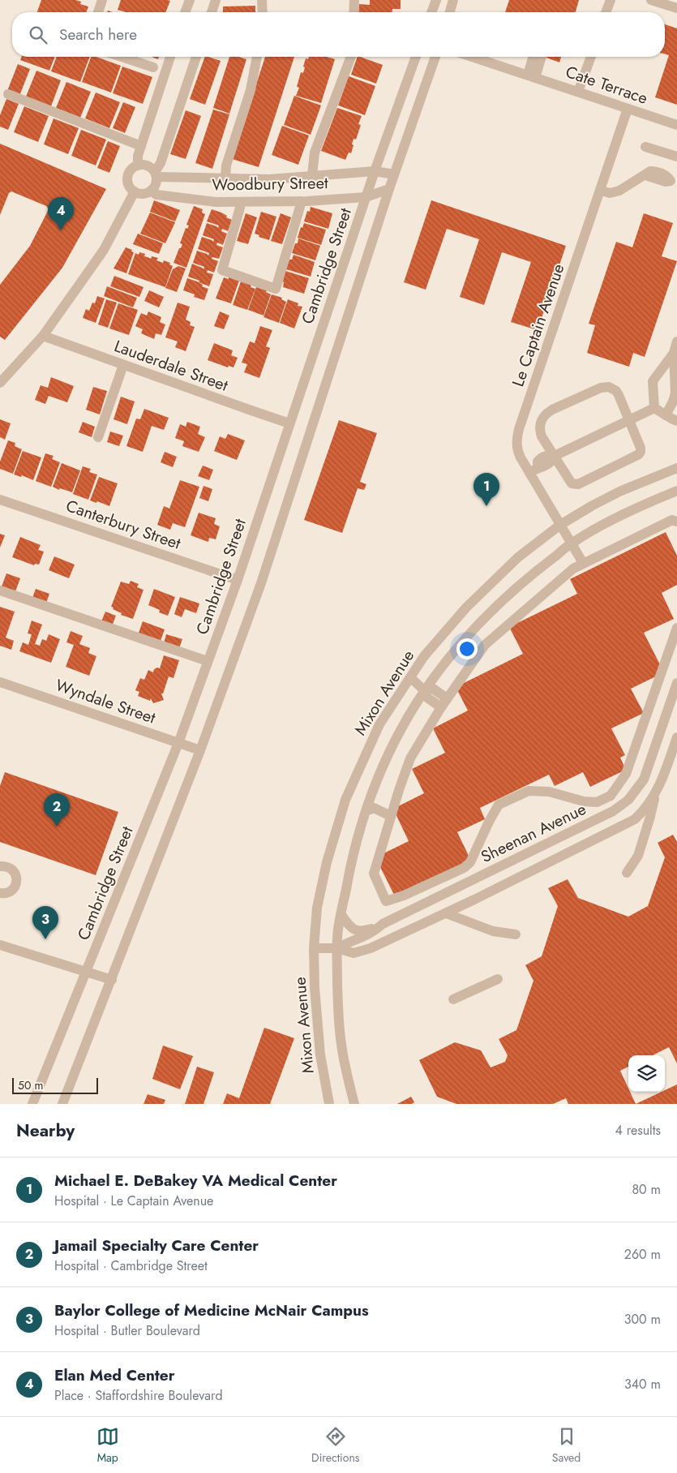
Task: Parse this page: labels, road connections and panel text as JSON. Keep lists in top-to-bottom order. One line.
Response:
{"streets":{"street":["Cate Terrace","Woodbury Street","Cambridge Street","Le Captain Avenue","Lauderdale Street","Canterbury Street","Mixon Avenue","Wyndale Street","Sheenan Avenue"]},"crossings":[["Cate Terrace","Le Captain Avenue"],["Woodbury Street","Cambridge Street"],["Cambridge Street","Lauderdale Street"],["Cambridge Street","Canterbury Street"],["Cambridge Street","Wyndale Street"],["Le Captain Avenue","Mixon Avenue"],["Mixon Avenue","Sheenan Avenue"]],"scale_bar":"50 m","page":{"search":"Search here","pins":["4","1","2","3"],"scale":"50 m","heading":["Nearby","4 results"],"list":[{"mark":"1","name":"Michael E. DeBakey VA Medical Center","note":"Hospital · Le Captain Avenue","value":"80 m"},{"mark":"2","name":"Jamail Specialty Care Center","note":"Hospital · Cambridge Street","value":"260 m"},{"mark":"3","name":"Baylor College of Medicine McNair Campus","note":"Hospital · Butler Boulevard","value":"300 m"},{"mark":"4","name":"Elan Med Center","note":"Place · Staffordshire Boulevard","value":"340 m"}],"nav":["Map","Directions","Saved"]}}
